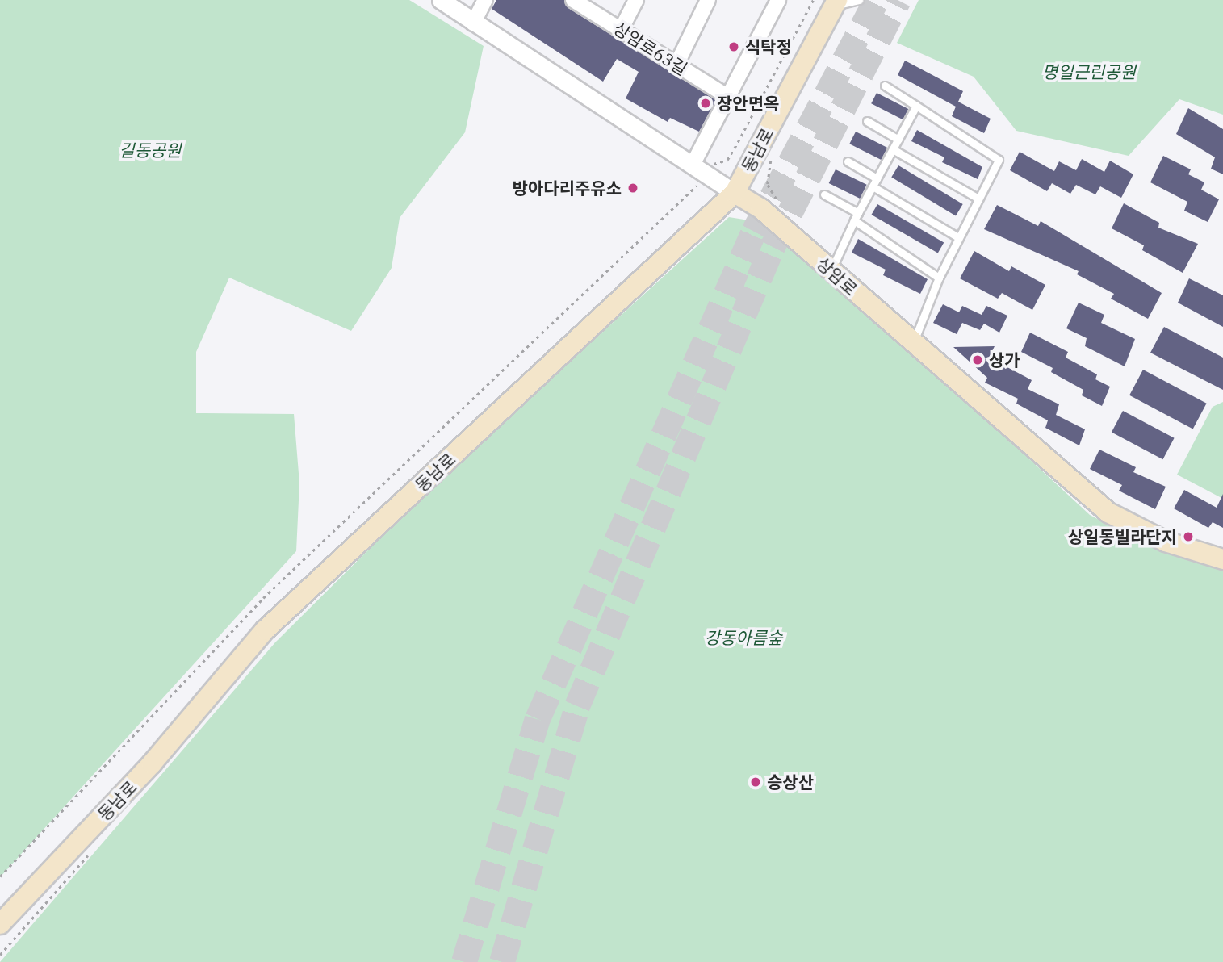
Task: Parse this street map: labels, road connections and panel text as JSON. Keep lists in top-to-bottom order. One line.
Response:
{"streets":{"main road":["동남로","상암로"],"street":["상암로63길"]},"crossings":[["동남로","상암로"]],"parks":["명일근린공원","길동공원","강동아름숲"],"places":["식탁정","장안면옥","방아다리주유소","상가","상일동빌라단지","승상산"]}
